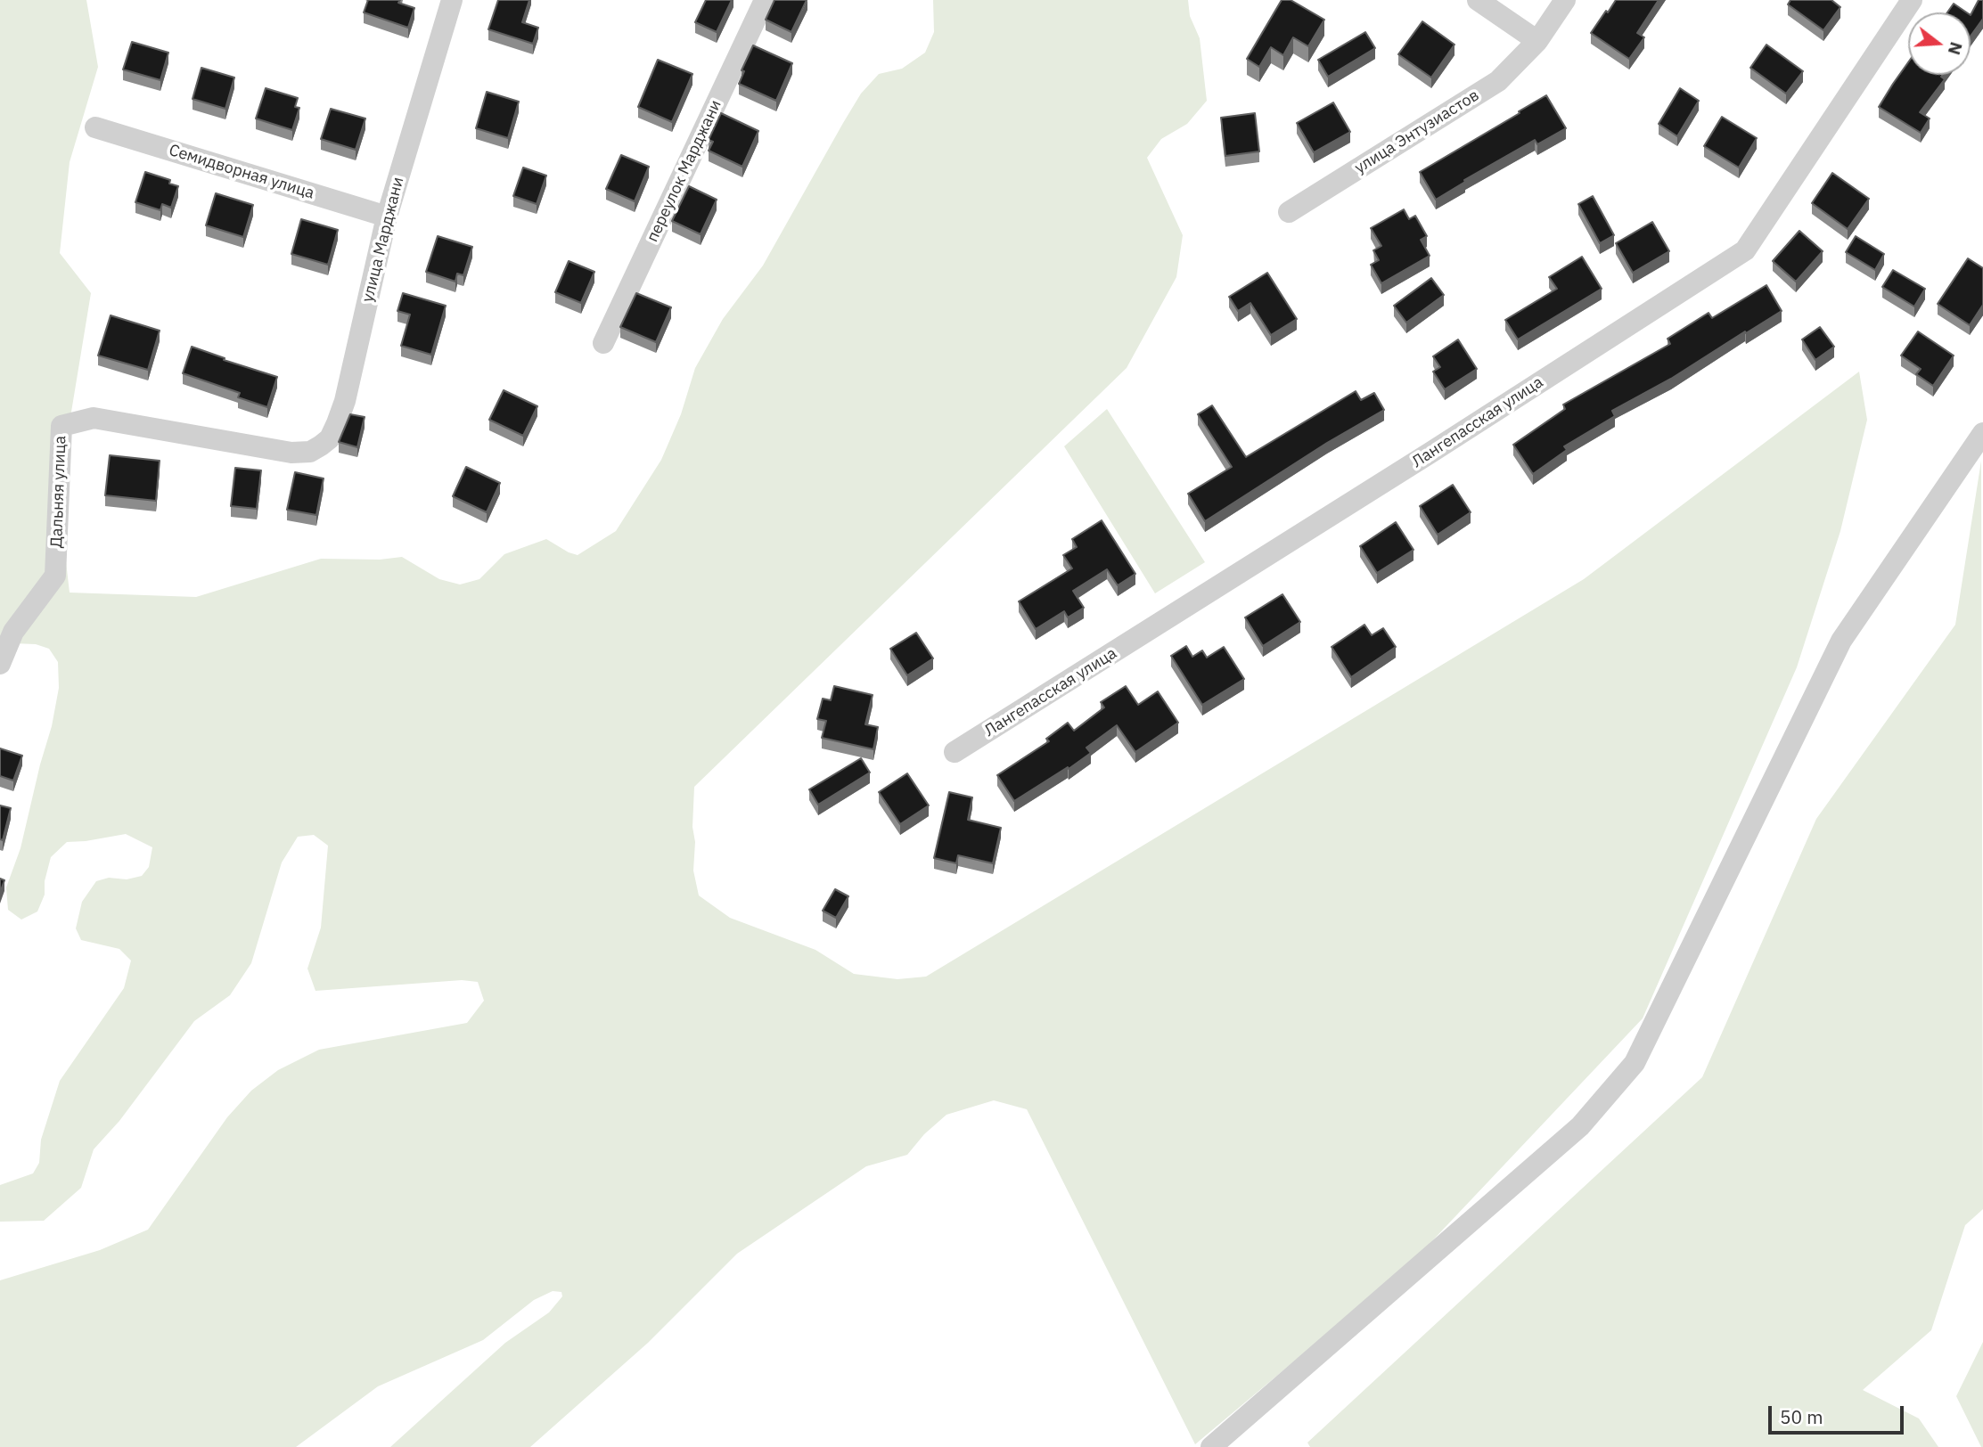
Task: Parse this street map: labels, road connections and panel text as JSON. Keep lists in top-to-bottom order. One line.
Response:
{"streets":{"street":["улица Энтузиастов","переулок Марджани","Семидворная улица","улица Марджани","Лангепасская улица","Дальняя улица"]},"crossings":[["Семидворная улица","улица Марджани"],["улица Марджани","Дальняя улица"]],"scale_bar":"50 m","north":"right"}
